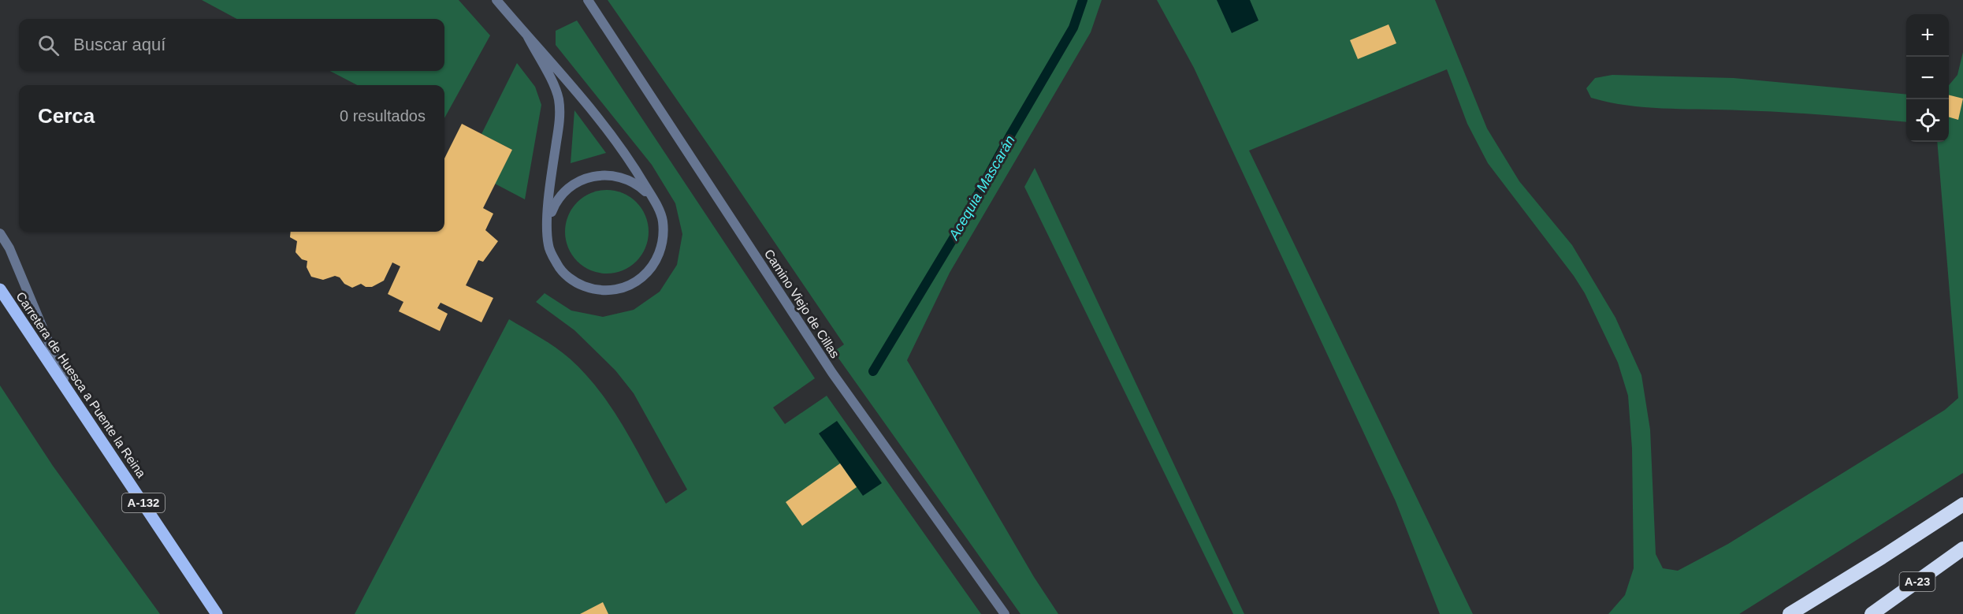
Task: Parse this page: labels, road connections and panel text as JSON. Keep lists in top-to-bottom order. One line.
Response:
{"streets":{"highway":["A-23"],"main road":["Carretera de Huesca a Puente la Reina","A-132"],"street":["Camino Viejo de Cillas"]},"water":["Acequia Mascarán"],"page":{"map_buttons":["+","−"],"search":"Buscar aquí","heading":["Cerca","0 resultados"]}}
